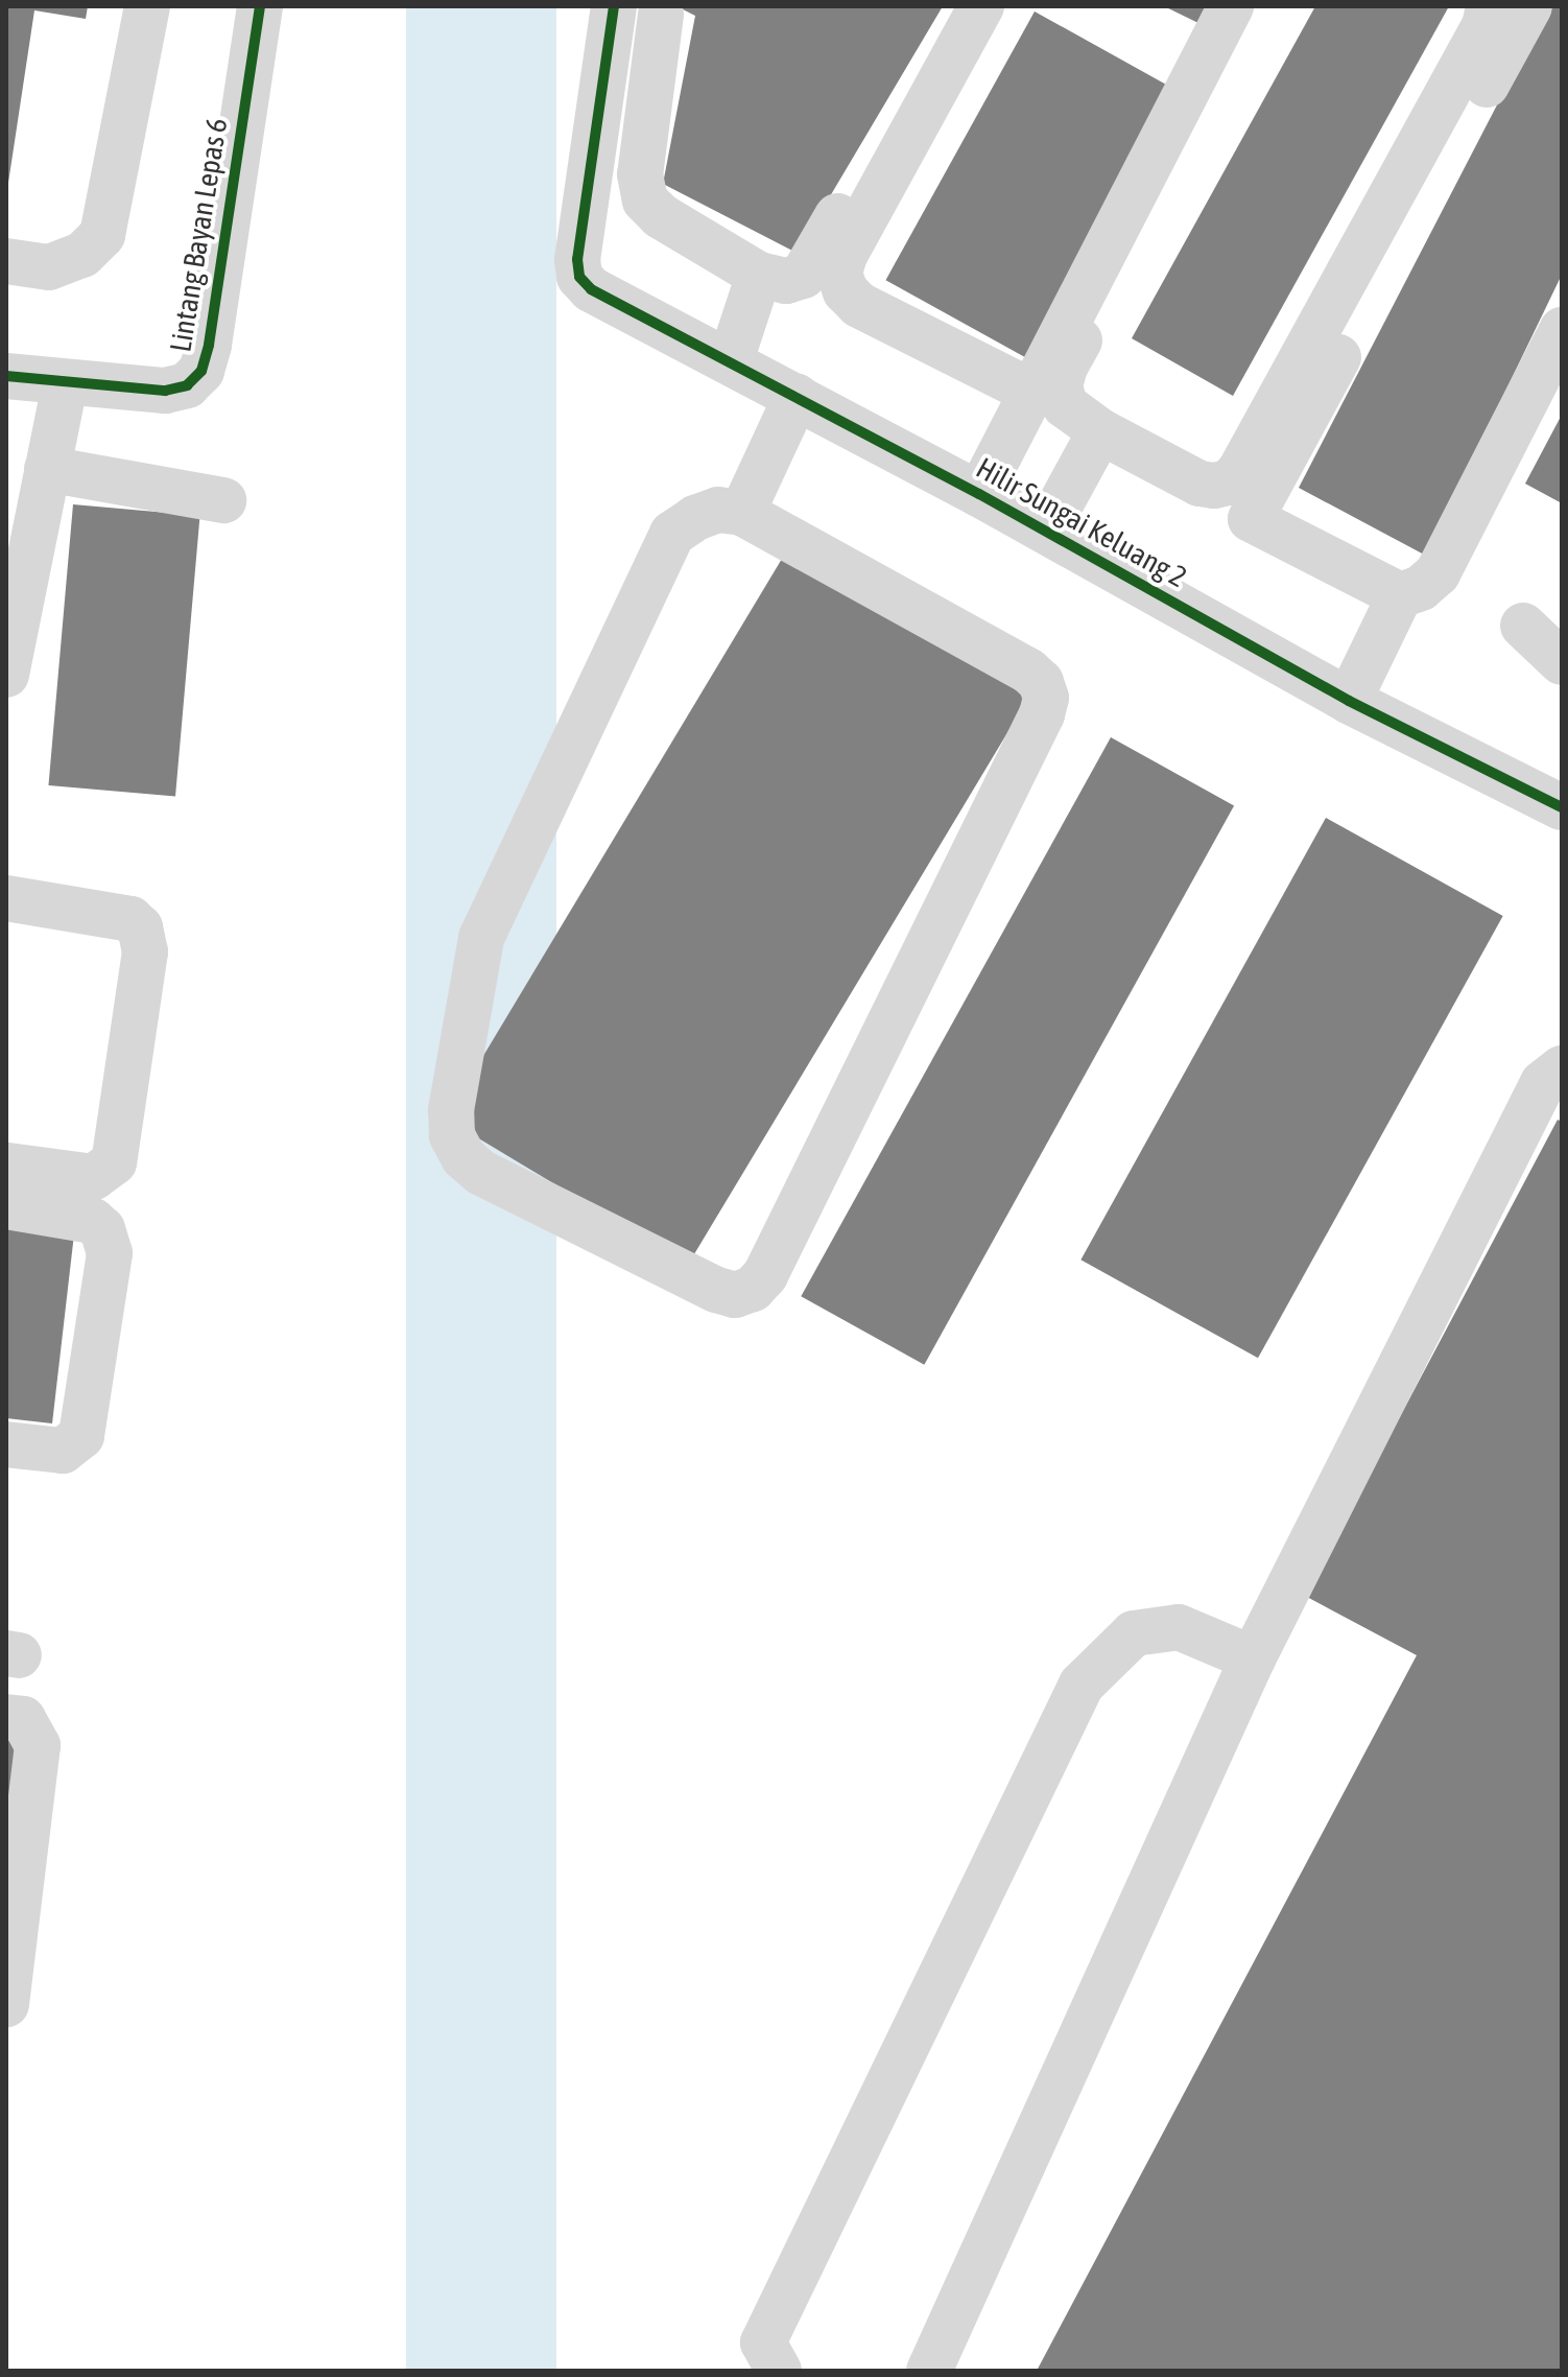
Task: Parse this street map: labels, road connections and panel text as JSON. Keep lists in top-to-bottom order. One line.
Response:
{"streets":{"street":["Lintang Bayan Lepas 6","Hilir Sungai Keluang 2"]}}
